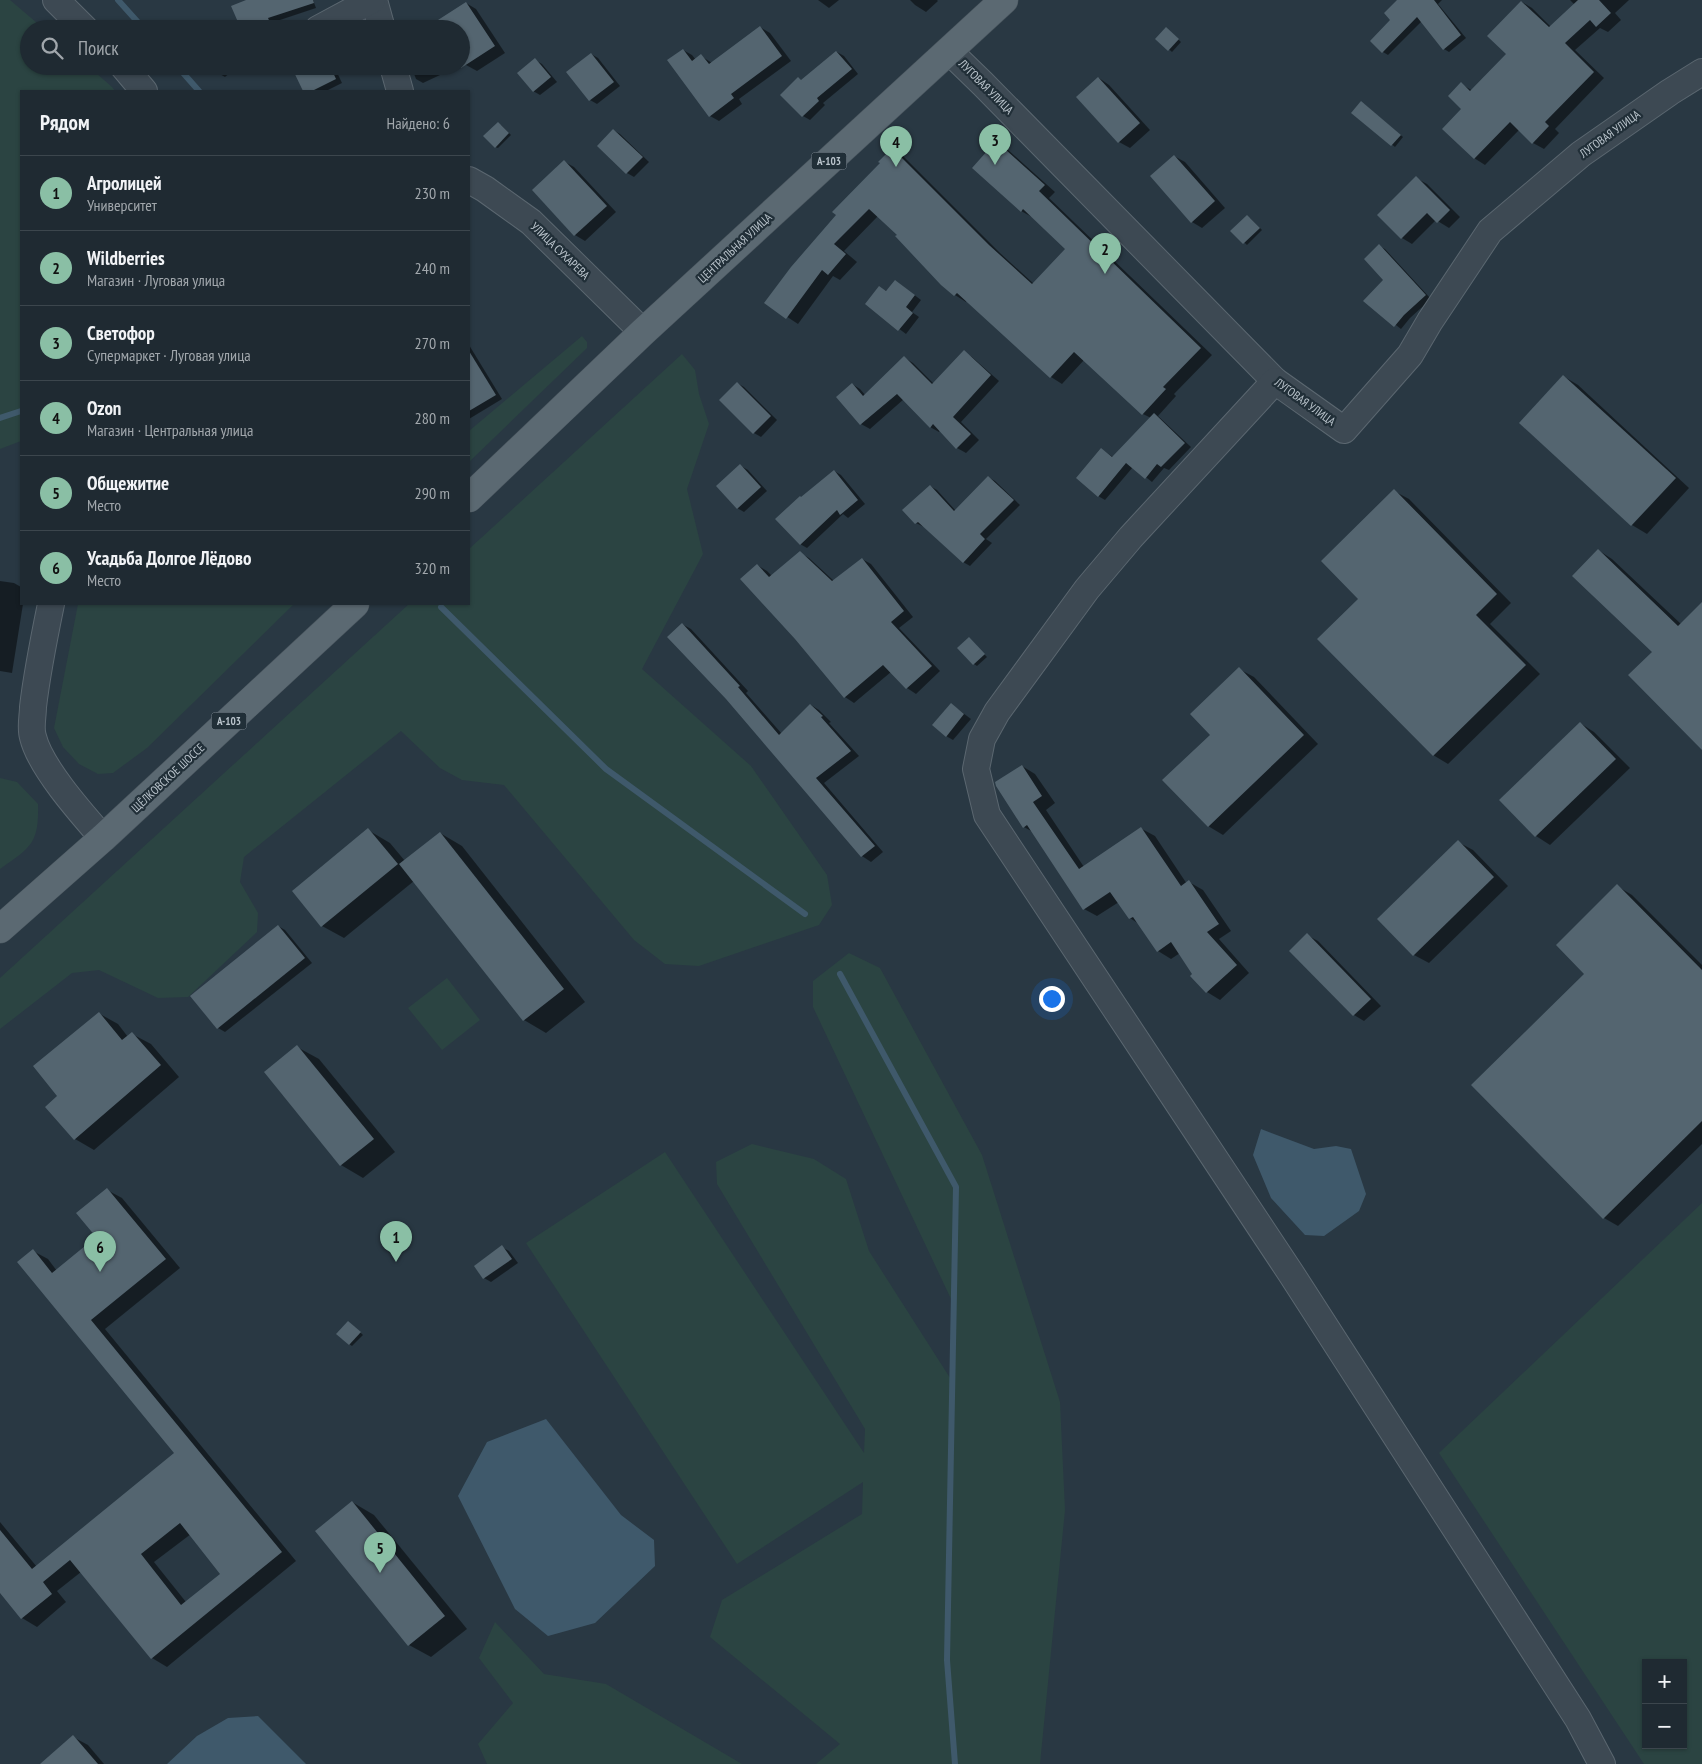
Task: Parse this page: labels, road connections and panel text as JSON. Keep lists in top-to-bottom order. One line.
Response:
{"streets":{"main road":["А-103","ЦЕНТРАЛЬНАЯ УЛИЦА","ЩЁЛКОВСКОЕ ШОССЕ"],"street":["ЛУГОВАЯ УЛИЦА","УЛИЦА СУХАРЕВА"]},"crossings":[["ЛУГОВАЯ УЛИЦА","ЦЕНТРАЛЬНАЯ УЛИЦА"],["ЦЕНТРАЛЬНАЯ УЛИЦА","УЛИЦА СУХАРЕВА"]],"page":{"search":"Поиск","heading":["Рядом","Найдено: 6"],"pins":["3","4","2","1","6","5"],"list":[{"mark":"1","name":"Агролицей","note":"Университет","value":"230 m"},{"mark":"2","name":"Wildberries","note":"Магазин · Луговая улица","value":"240 m"},{"mark":"3","name":"Светофор","note":"Супермаркет · Луговая улица","value":"270 m"},{"mark":"4","name":"Ozon","note":"Магазин · Центральная улица","value":"280 m"},{"mark":"5","name":"Общежитие","note":"Место","value":"290 m"},{"mark":"6","name":"Усадьба Долгое Лёдово","note":"Место","value":"320 m"}],"map_buttons":["+","−"]}}
